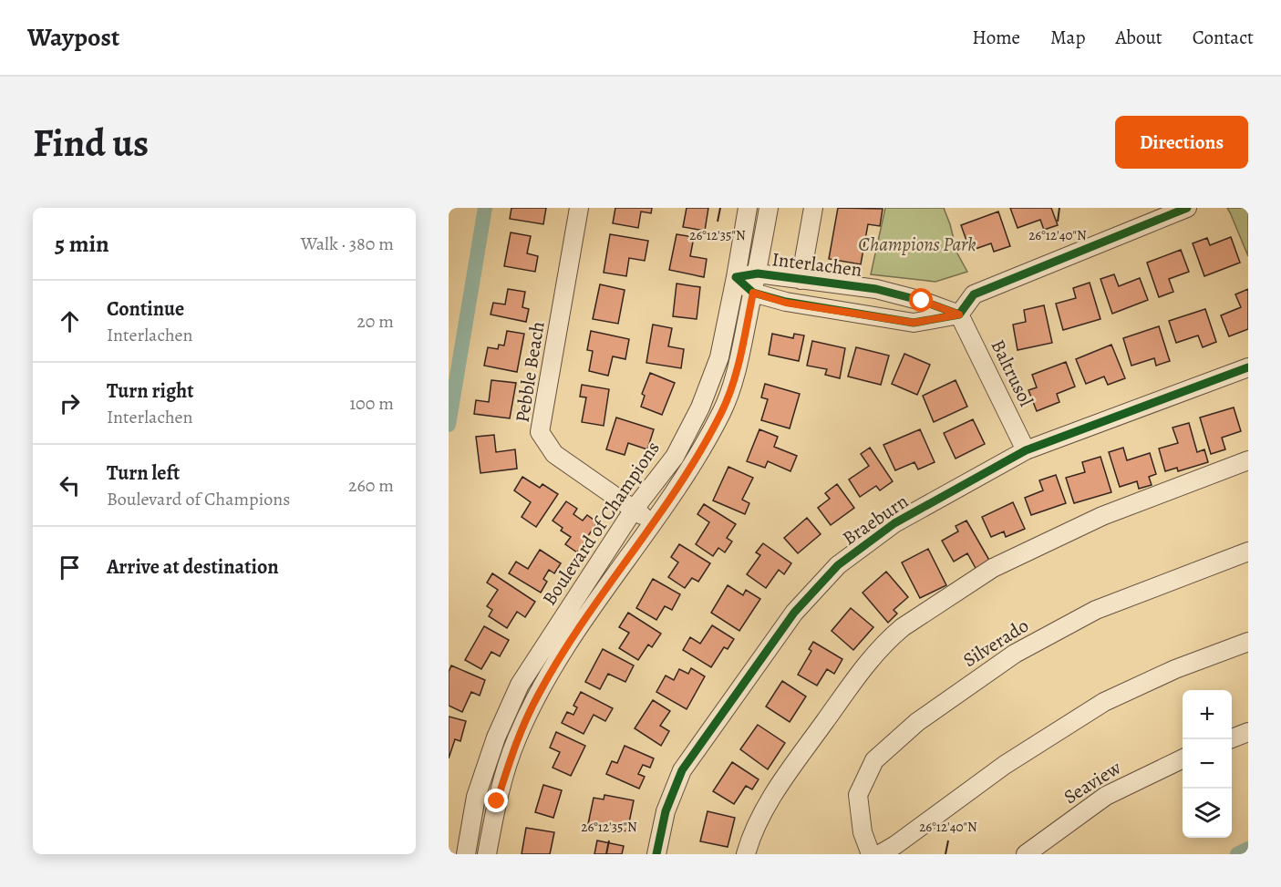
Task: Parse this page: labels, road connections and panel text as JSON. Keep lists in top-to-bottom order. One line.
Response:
{"streets":{"street":["Interlachen","Pebble Beach","Baltrusol","Braeburn","Boulevard of Champions","Silverado","Seaview"]},"crossings":[["Interlachen","Baltrusol"],["Interlachen","Boulevard of Champions"],["Pebble Beach","Boulevard of Champions"],["Baltrusol","Braeburn"]],"parks":["Champions Park"],"page":{"header":"Waypost","nav":["Home","Map","About","Contact"],"buttons":"Directions","title":"Find us","heading":["5 min","Walk · 380 m"],"list":[["Continue","Interlachen","20 m"],["Turn right","Interlachen","100 m"],["Turn left","Boulevard of Champions","260 m"],"Arrive at destination"],"map_buttons":["+","−"]},"coordinates":["26°12'35\"N","26°12'40\"N"]}
